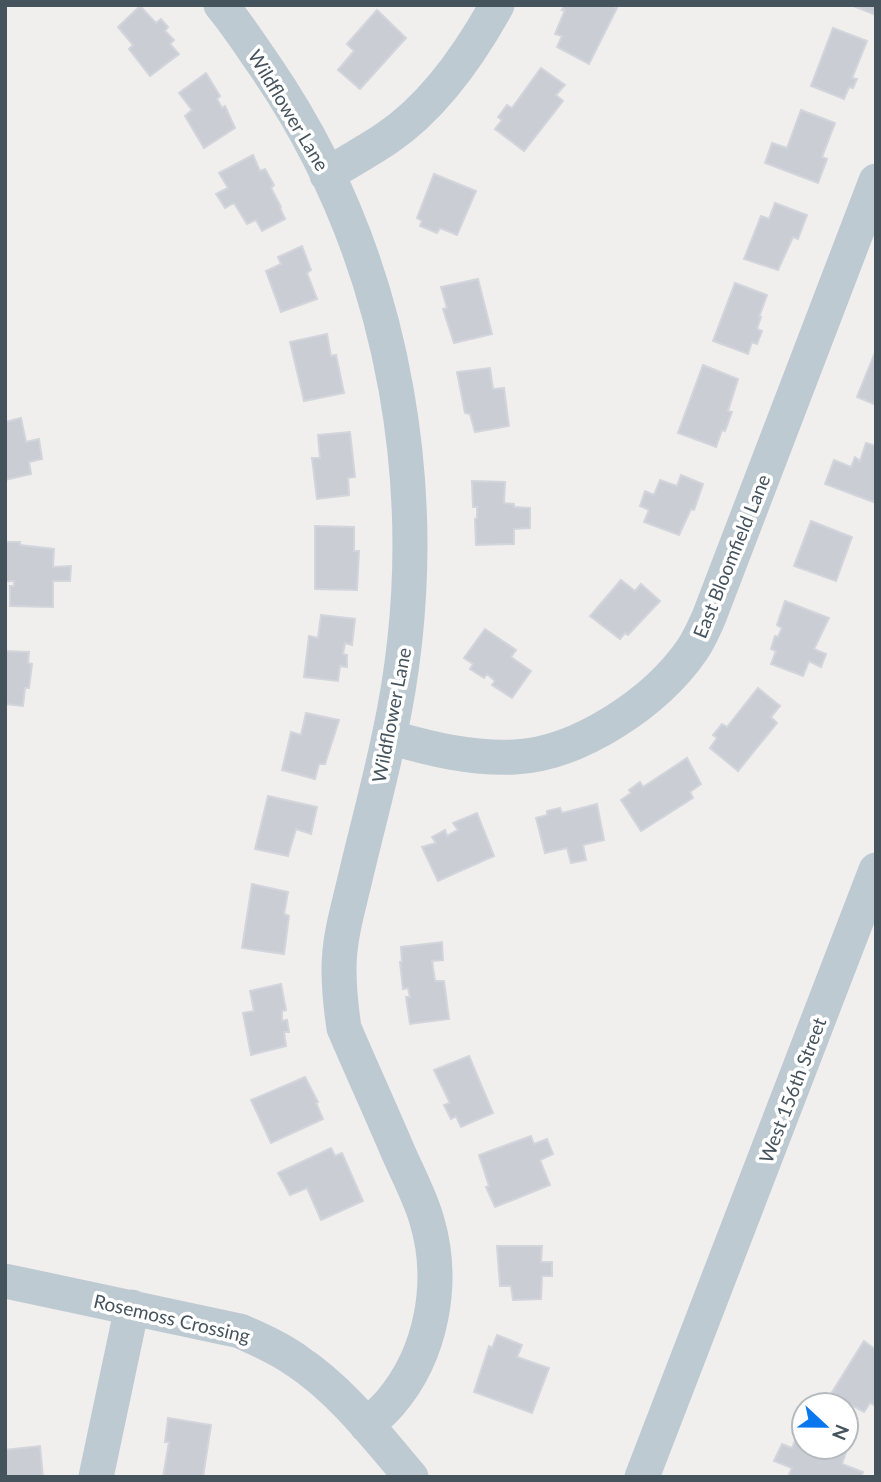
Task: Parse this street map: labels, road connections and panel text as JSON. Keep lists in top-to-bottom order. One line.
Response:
{"streets":{"street":["Wildflower Lane","East Bloomfield Lane","West 156th Street","Rosemoss Crossing"]},"crossings":[["Wildflower Lane","East Bloomfield Lane"],["Wildflower Lane","Rosemoss Crossing"]],"north":"right"}
